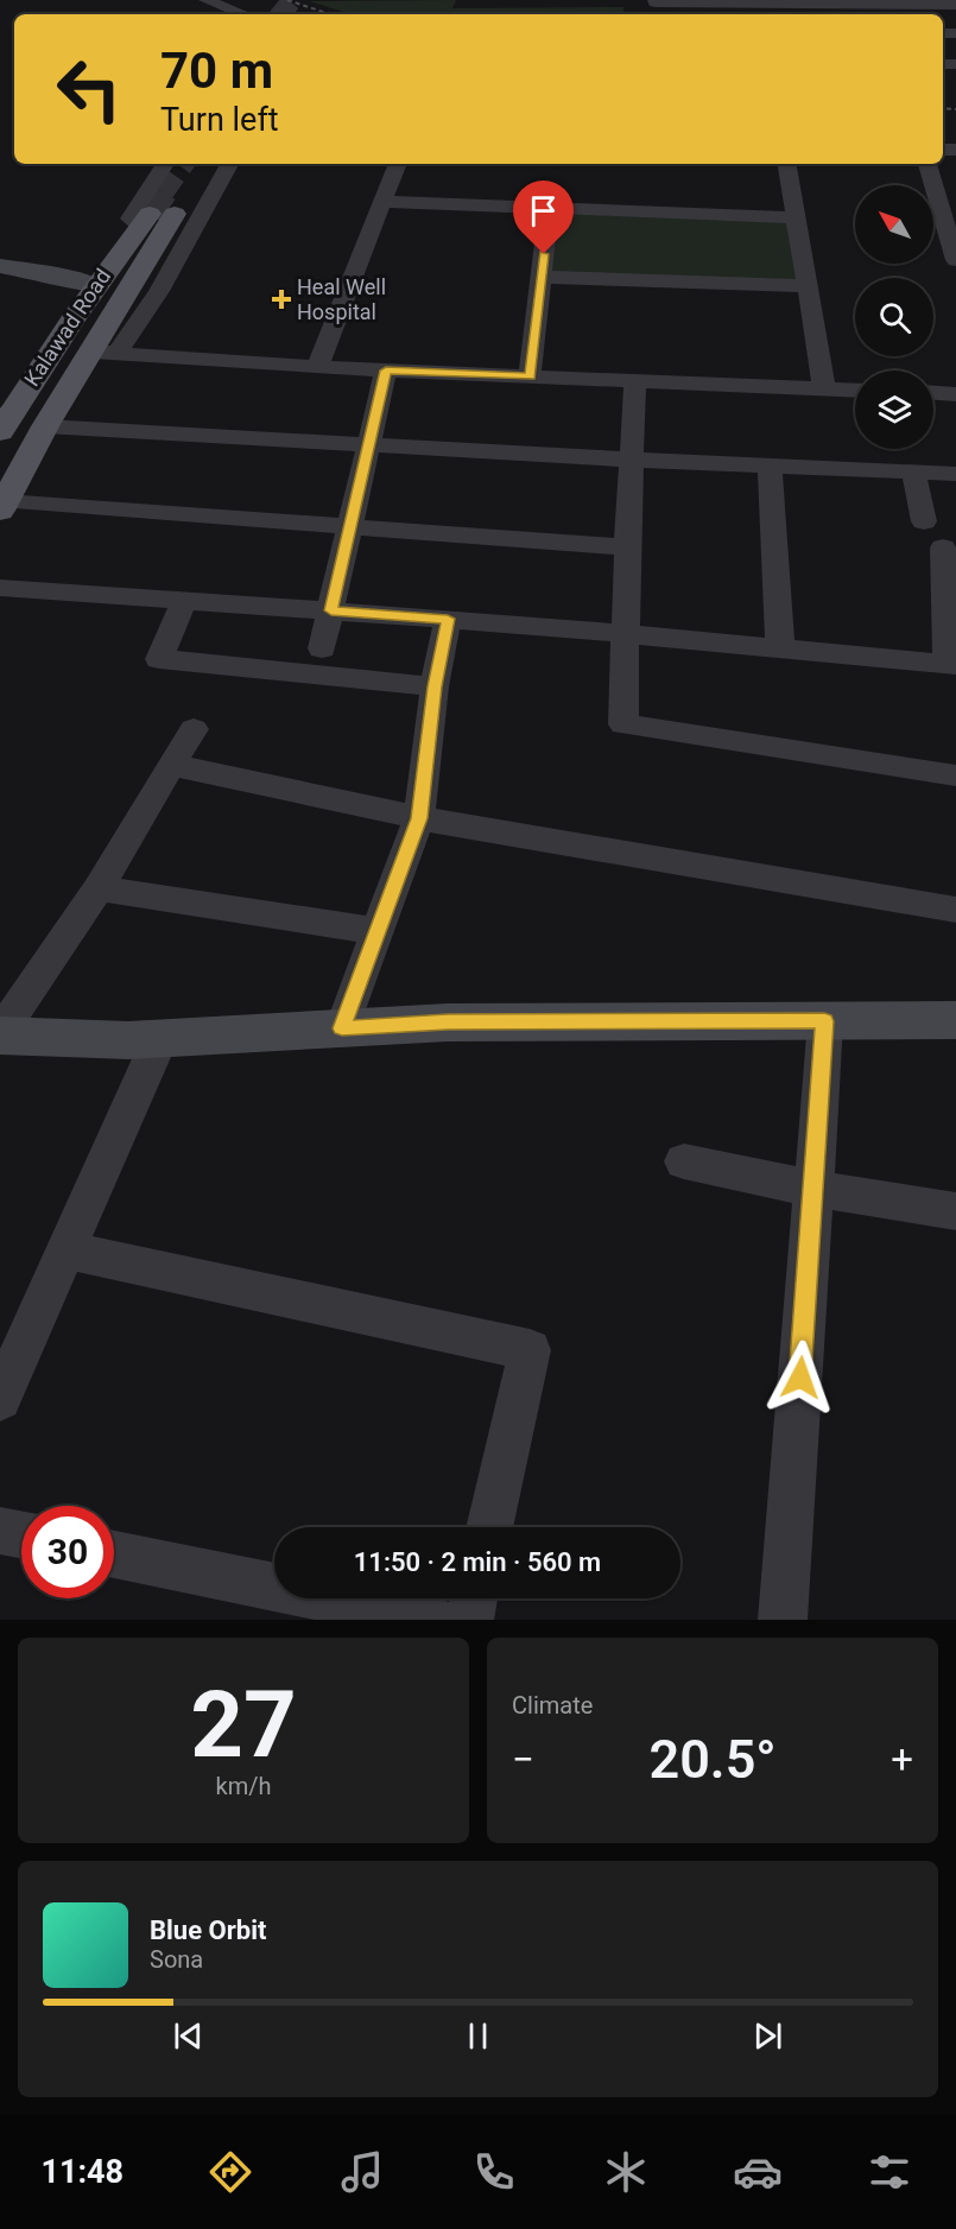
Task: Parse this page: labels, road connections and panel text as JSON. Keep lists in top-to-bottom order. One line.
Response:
{"streets":{"main road":["Kalawad Road"]},"places":{"health":["Heal Well Hospital"]},"north":"top left","page":{"turn":["70 m","Turn left"],"limit":"30","trip":"11:50 · 2 min · 560 m","tile":[["27","km/h"],"Climate"],"heat":["−","20.5°","+"],"song":["Blue Orbit","Sona"],"tabs":"11:48"}}
